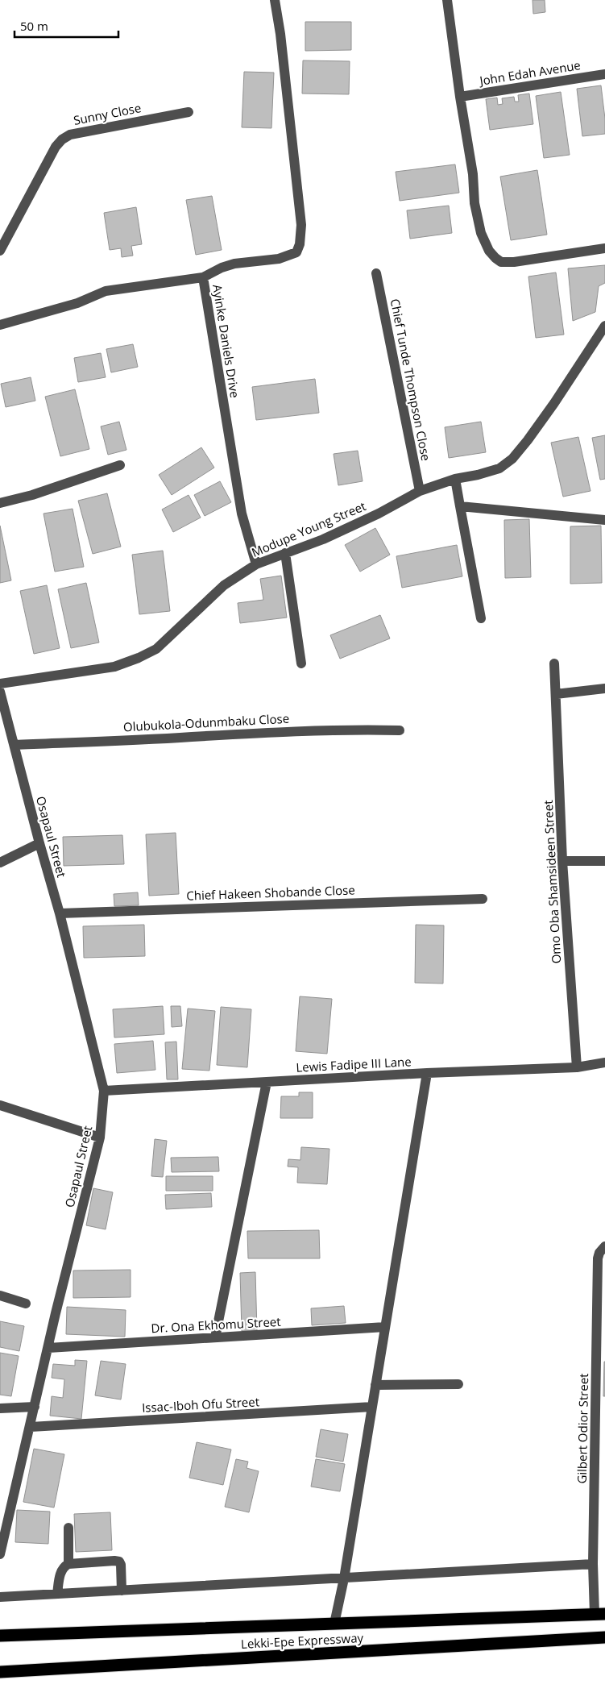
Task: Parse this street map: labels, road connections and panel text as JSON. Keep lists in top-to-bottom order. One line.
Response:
{"streets":{"highway":["Lekki-Epe Expressway"],"street":["John Edah Avenue","Sunny Close","Ayinke Daniels Drive","Chief Tunde Thompson Close","Modupe Young Street","Olubukola-Odunmbaku Close","Osapaul Street","Omo Oba Shamsideen Street","Chief Hakeen Shobande Close","Lewis Fadipe III Lane","Dr. Ona Ekhomu Street","Issac-Iboh Ofu Street","Gilbert Odior Street"]},"crossings":[["Ayinke Daniels Drive","Modupe Young Street"],["Chief Tunde Thompson Close","Modupe Young Street"],["Olubukola-Odunmbaku Close","Osapaul Street"],["Osapaul Street","Chief Hakeen Shobande Close"],["Osapaul Street","Lewis Fadipe III Lane"],["Osapaul Street","Dr. Ona Ekhomu Street"],["Osapaul Street","Issac-Iboh Ofu Street"],["Omo Oba Shamsideen Street","Lewis Fadipe III Lane"],["Gilbert Odior Street","Lekki-Epe Expressway"]],"scale_bar":"50 m"}
